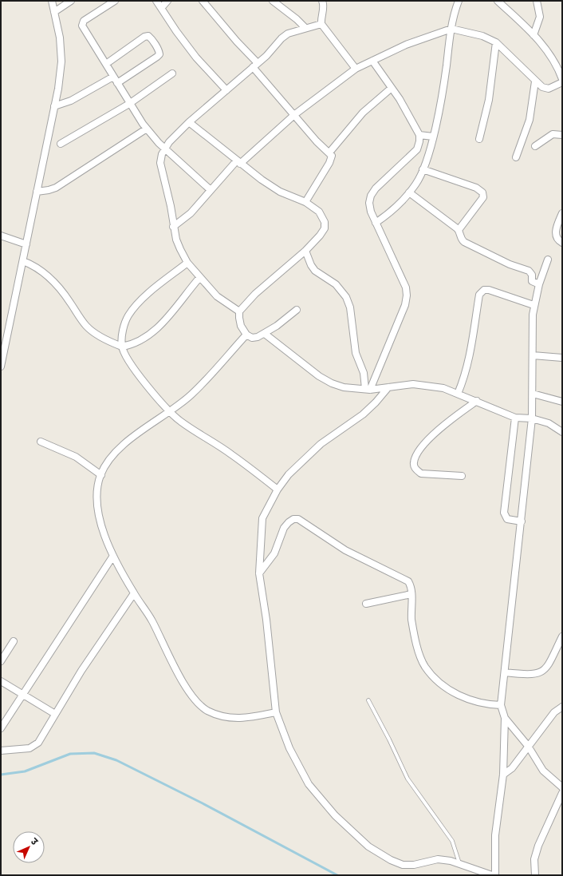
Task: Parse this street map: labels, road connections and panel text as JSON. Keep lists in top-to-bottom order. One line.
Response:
{"north":"top right"}
